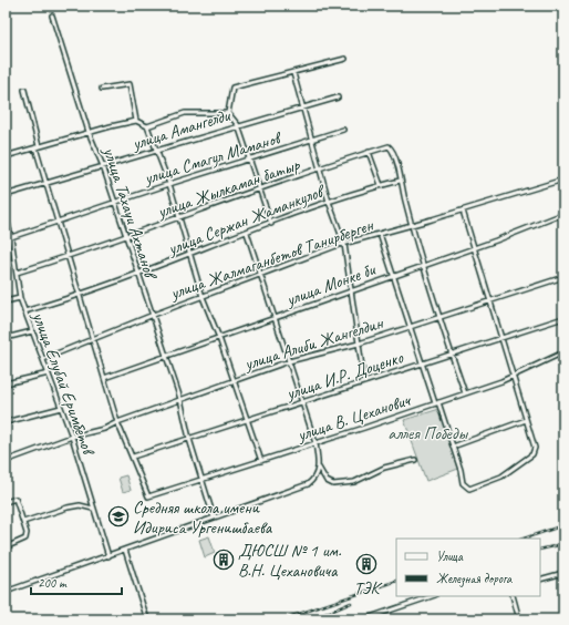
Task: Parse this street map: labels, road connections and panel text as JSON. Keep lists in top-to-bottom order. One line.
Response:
{"streets":{"street":["улица Амангелди","улица Смагул Маманов","улица Жылкаман батыр","улица Тахауи Ахтанов","улица Сержан Жаманкулов","улица Жалмаганбетов Танирберген","улица Монке би","улица Алиби Жангелдин","улица И.Р. Доценко","улица Елубай Еримбетов","улица В. Цеханович"]},"crossings":[["улица Амангелди","улица Тахауи Ахтанов"],["улица Смагул Маманов","улица Тахауи Ахтанов"],["улица Смагул Маманов","улица Елубай Еримбетов"],["улица Жылкаман батыр","улица Тахауи Ахтанов"],["улица Жылкаман батыр","улица Сержан Жаманкулов"],["улица Жылкаман батыр","улица Елубай Еримбетов"],["улица Тахауи Ахтанов","улица Сержан Жаманкулов"],["улица Тахауи Ахтанов","улица Жалмаганбетов Танирберген"],["улица Тахауи Ахтанов","улица Монке би"],["улица Тахауи Ахтанов","улица Алиби Жангелдин"],["улица Тахауи Ахтанов","улица И.Р. Доценко"],["улица Тахауи Ахтанов","улица В. Цеханович"],["улица Сержан Жаманкулов","улица Елубай Еримбетов"],["улица Жалмаганбетов Танирберген","улица Елубай Еримбетов"],["улица Алиби Жангелдин","улица Елубай Еримбетов"],["улица И.Р. Доценко","улица В. Цеханович"]],"parks":["аллея Победы"],"places":{"school or university":["Средняя школа имени Идириса Ургенишбаева"],"building":["ДЮСШ № 1 им. В.Н. Цехановича","ТЭК"]},"legend":["Улица","Железная дорога"],"scale_bar":"200 m"}
